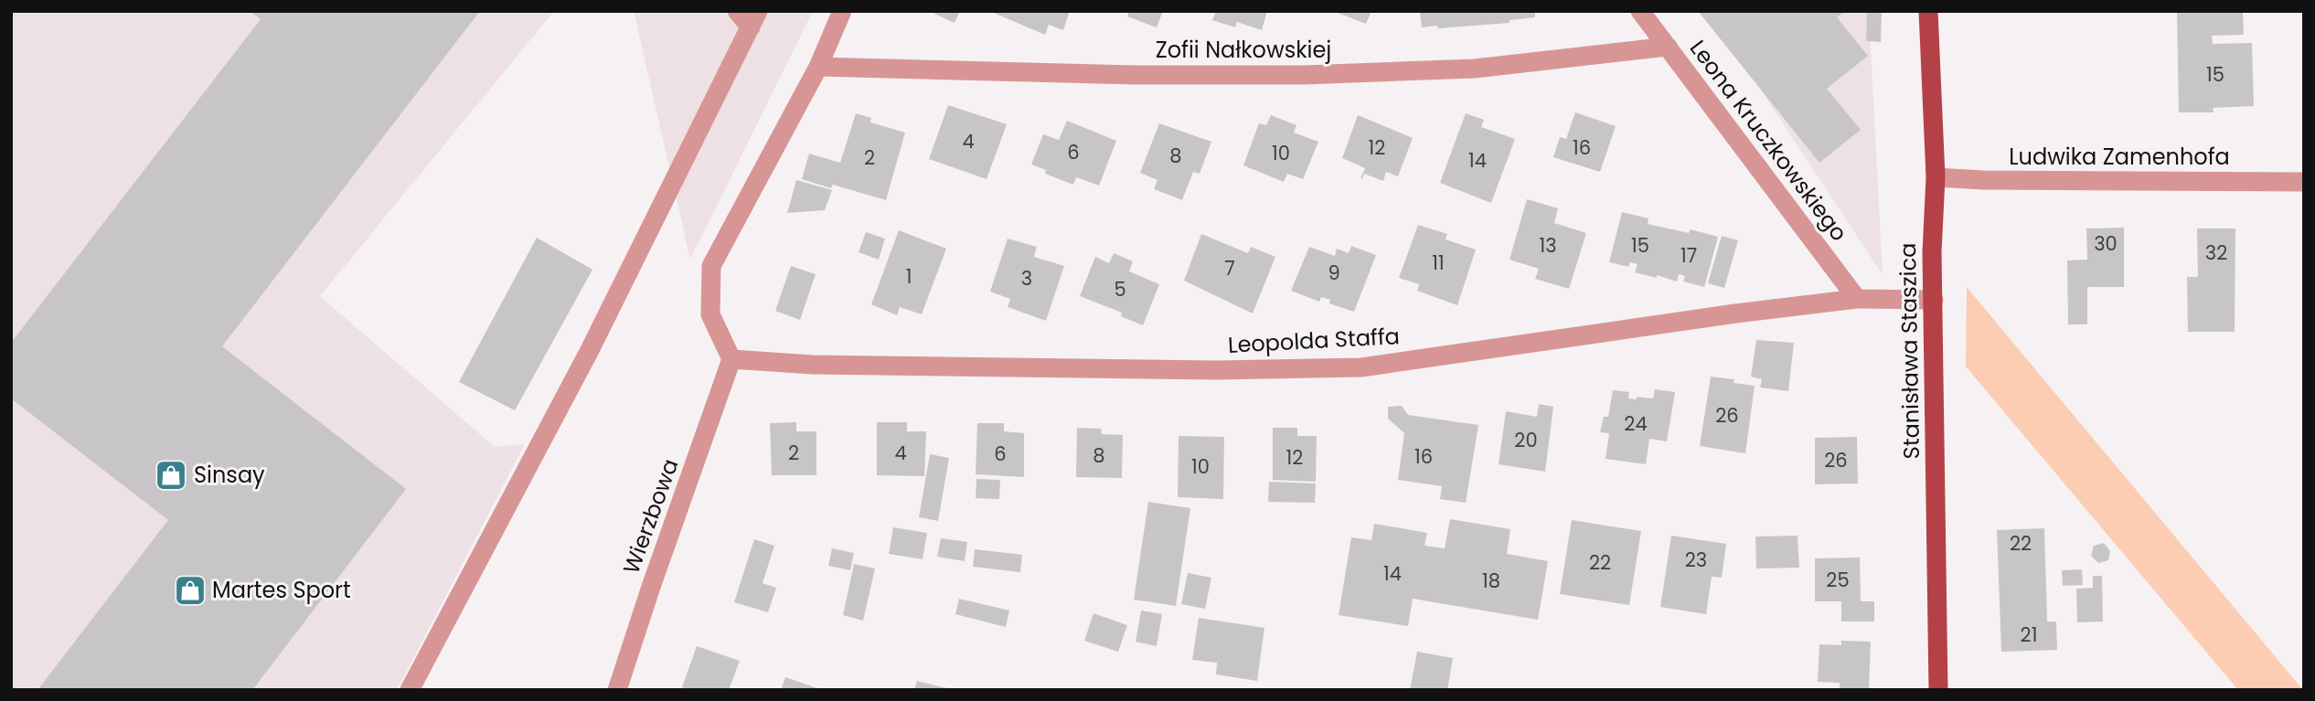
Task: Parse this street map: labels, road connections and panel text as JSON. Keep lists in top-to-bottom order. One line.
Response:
{"streets":{"main road":["Stanisława Staszica"],"street":["Zofii Nałkowskiej","Leona Kruczkowskiego","Ludwika Zamenhofa","Leopolda Staffa","Wierzbowa"]},"crossings":[["Zofii Nałkowskiej","Leona Kruczkowskiego"],["Leona Kruczkowskiego","Leopolda Staffa"],["Ludwika Zamenhofa","Stanisława Staszica"],["Leopolda Staffa","Stanisława Staszica"],["Leopolda Staffa","Wierzbowa"]],"places":{"shop":["Sinsay","Martes Sport"]},"house_numbers":["15","4","12","16","6","10","8","2","14","30","13","15","32","17","11","7","9","1","3","5","26","24","20","2","4","6","8","16","12","26","10","22","23","22","14","25","18","21"]}
